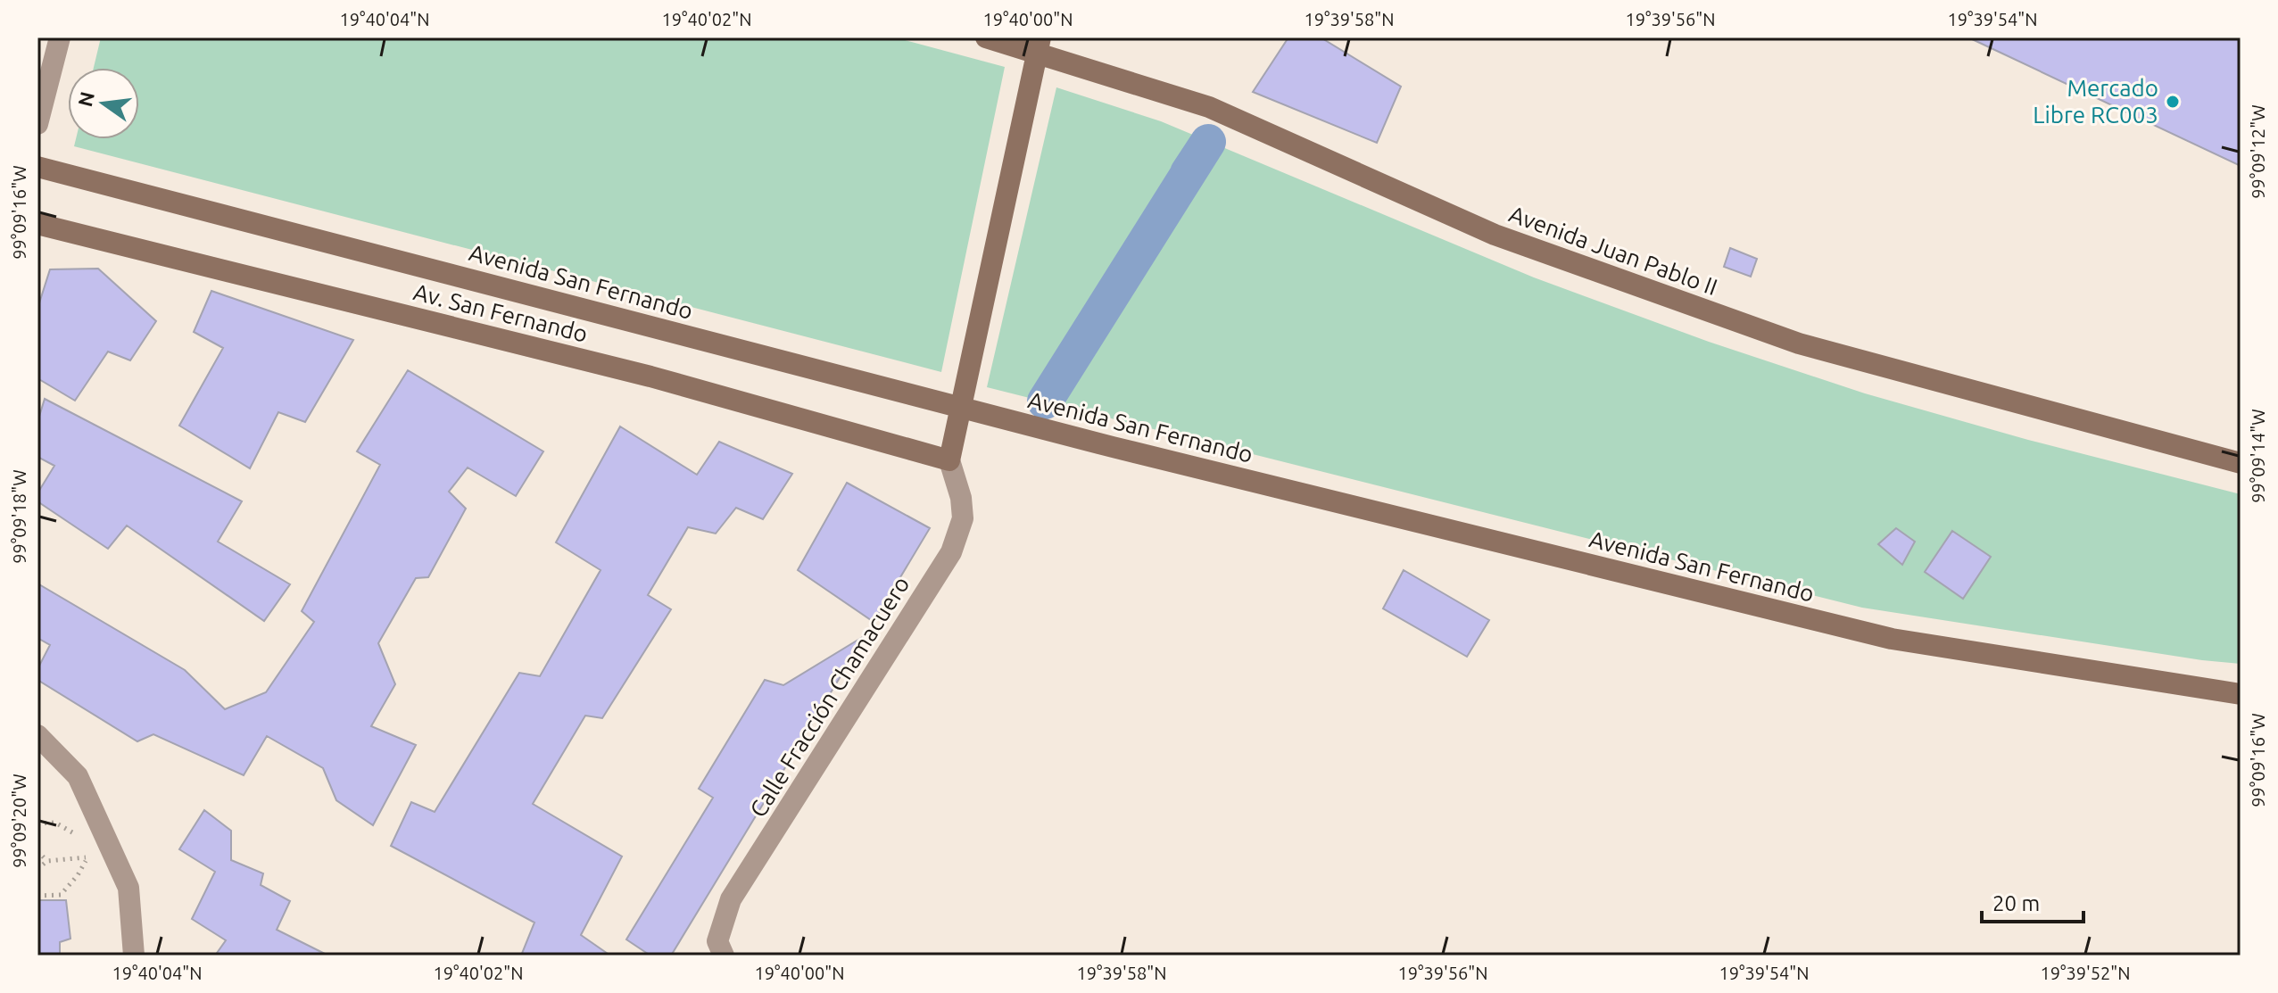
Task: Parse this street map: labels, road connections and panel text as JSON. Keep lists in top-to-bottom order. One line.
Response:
{"streets":{"street":["Avenida Juan Pablo II","Avenida San Fernando","Av. San Fernando","Calle Fracción Chamacuero"]},"crossings":[["Av. San Fernando","Calle Fracción Chamacuero"]],"places":["Mercado Libre RC003"],"scale_bar":"20 m","north":"left","coordinates":["19°40'04\"N","19°40'02\"N","19°40'00\"N","19°39'58\"N","19°39'56\"N","19°39'54\"N","99°09'12\"W","99°09'16\"W","99°09'14\"W","99°09'18\"W","99°09'20\"W","19°39'52\"N"]}
